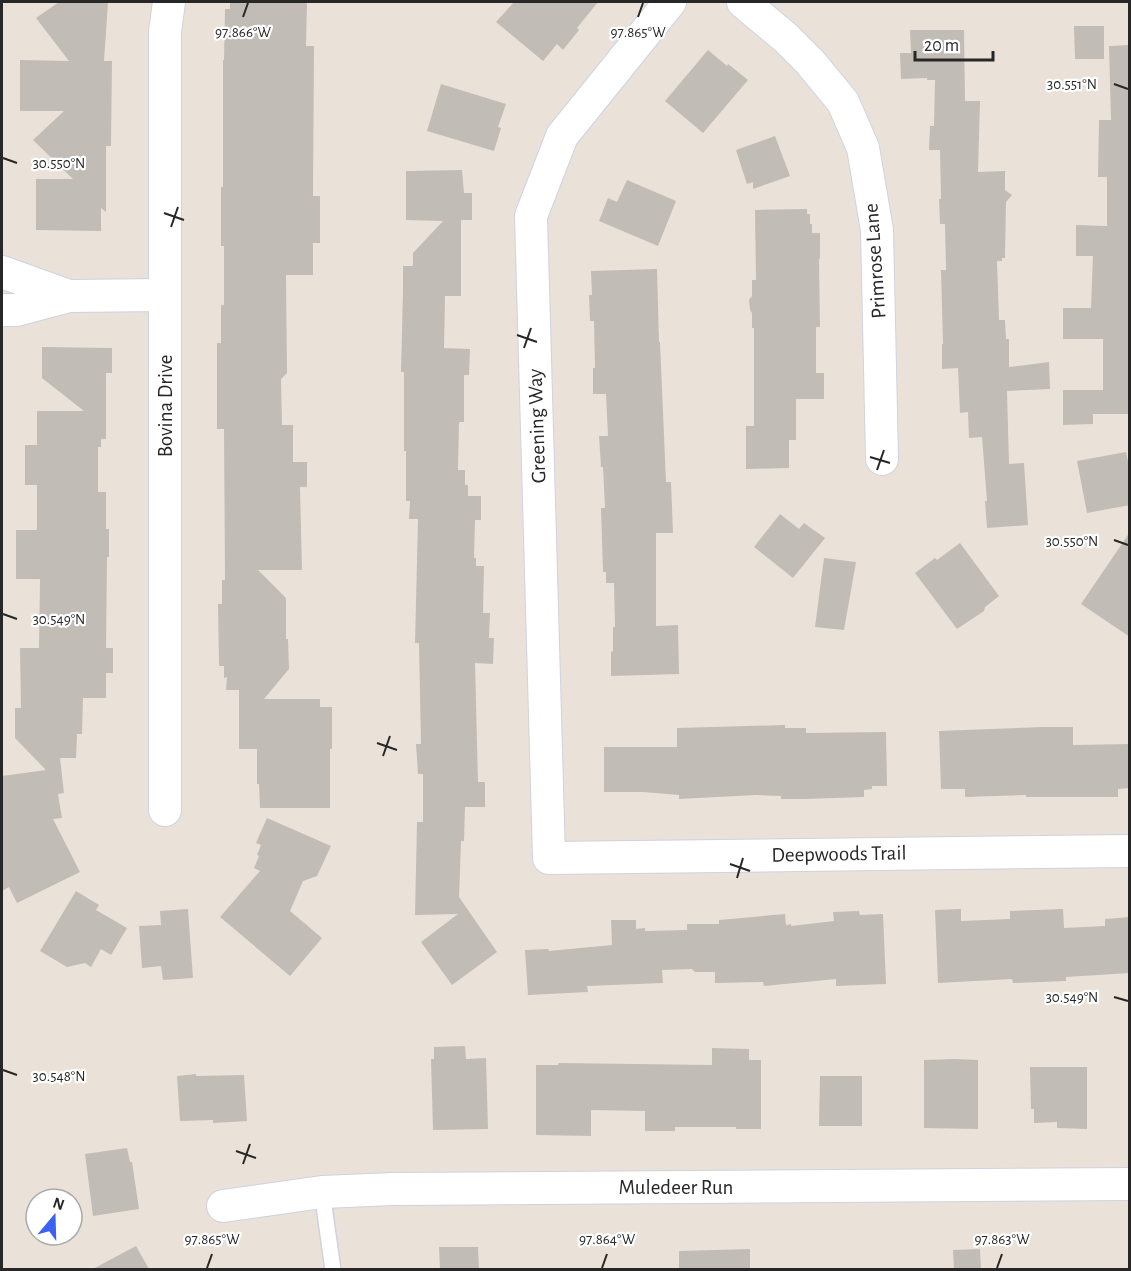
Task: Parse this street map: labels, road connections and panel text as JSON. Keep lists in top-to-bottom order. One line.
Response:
{"streets":{"street":["Primrose Lane","Bovina Drive","Greening Way","Deepwoods Trail","Muledeer Run"]},"crossings":[["Greening Way","Deepwoods Trail"]],"scale_bar":"20 m","north":"top","coordinates":["97.866°W","97.865°W","30.551°N","30.550°N","30.549°N","30.548°N","97.864°W","97.863°W"]}
